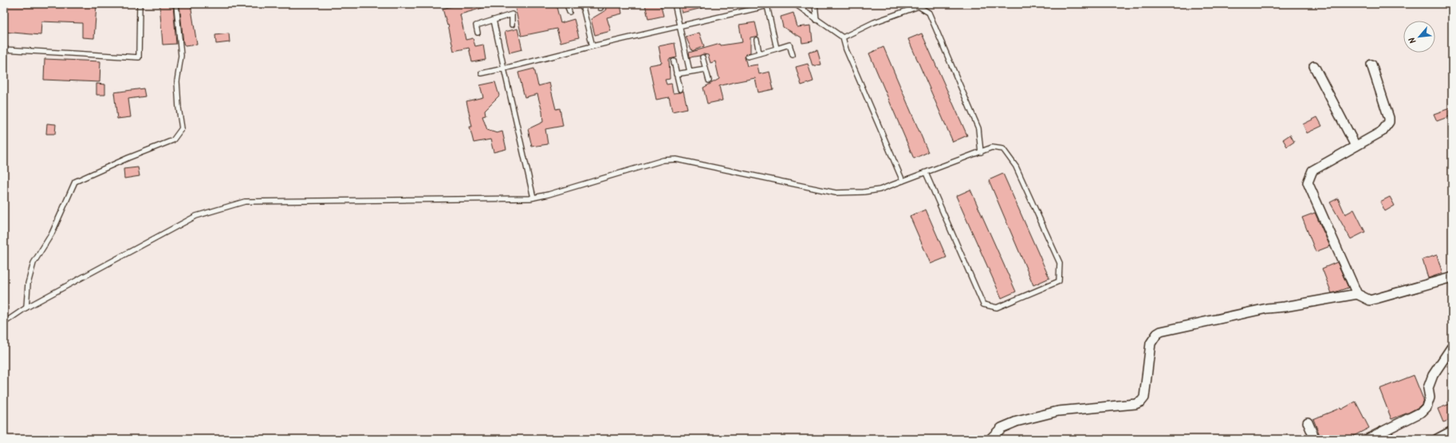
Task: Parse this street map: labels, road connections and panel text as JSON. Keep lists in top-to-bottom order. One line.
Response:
{"north":"bottom left"}
